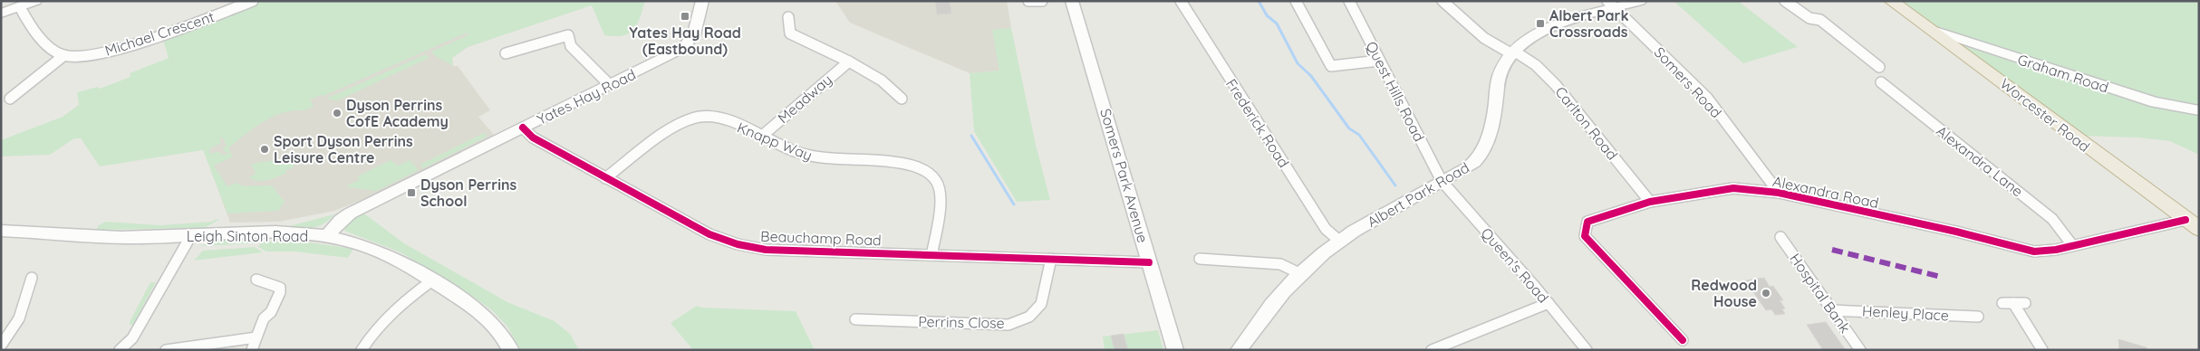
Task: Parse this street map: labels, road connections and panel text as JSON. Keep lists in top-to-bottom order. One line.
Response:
{"streets":{"highway":["Worcester Road"],"street":["Michael Crescent","Graham Road","Somers Road","Quest Hills Road","Yates Hay Road","Meadway","Frederick Road","Carlton Road","Knapp Way","Alexandra Lane","Somers Park Avenue","Alexandra Road","Albert Park Road","Leigh Sinton Road","Beauchamp Road","Queen's Road","Hospital Bank","Henley Place","Perrins Close"]},"crossings":[["Graham Road","Worcester Road"],["Somers Road","Alexandra Road"],["Somers Road","Albert Park Road"],["Quest Hills Road","Albert Park Road"],["Quest Hills Road","Queen's Road"],["Yates Hay Road","Leigh Sinton Road"],["Yates Hay Road","Beauchamp Road"],["Meadway","Knapp Way"],["Worcester Road","Alexandra Road"],["Frederick Road","Albert Park Road"],["Carlton Road","Alexandra Road"],["Carlton Road","Albert Park Road"],["Knapp Way","Beauchamp Road"],["Alexandra Lane","Alexandra Road"],["Somers Park Avenue","Beauchamp Road"],["Albert Park Road","Queen's Road"],["Beauchamp Road","Perrins Close"],["Hospital Bank","Henley Place"]],"places":{"transit":["Yates Hay Road (Eastbound)","Albert Park Crossroads","Dyson Perrins School"],"other":["Dyson Perrins CofE Academy","Sport Dyson Perrins Leisure Centre","Redwood House"]}}
